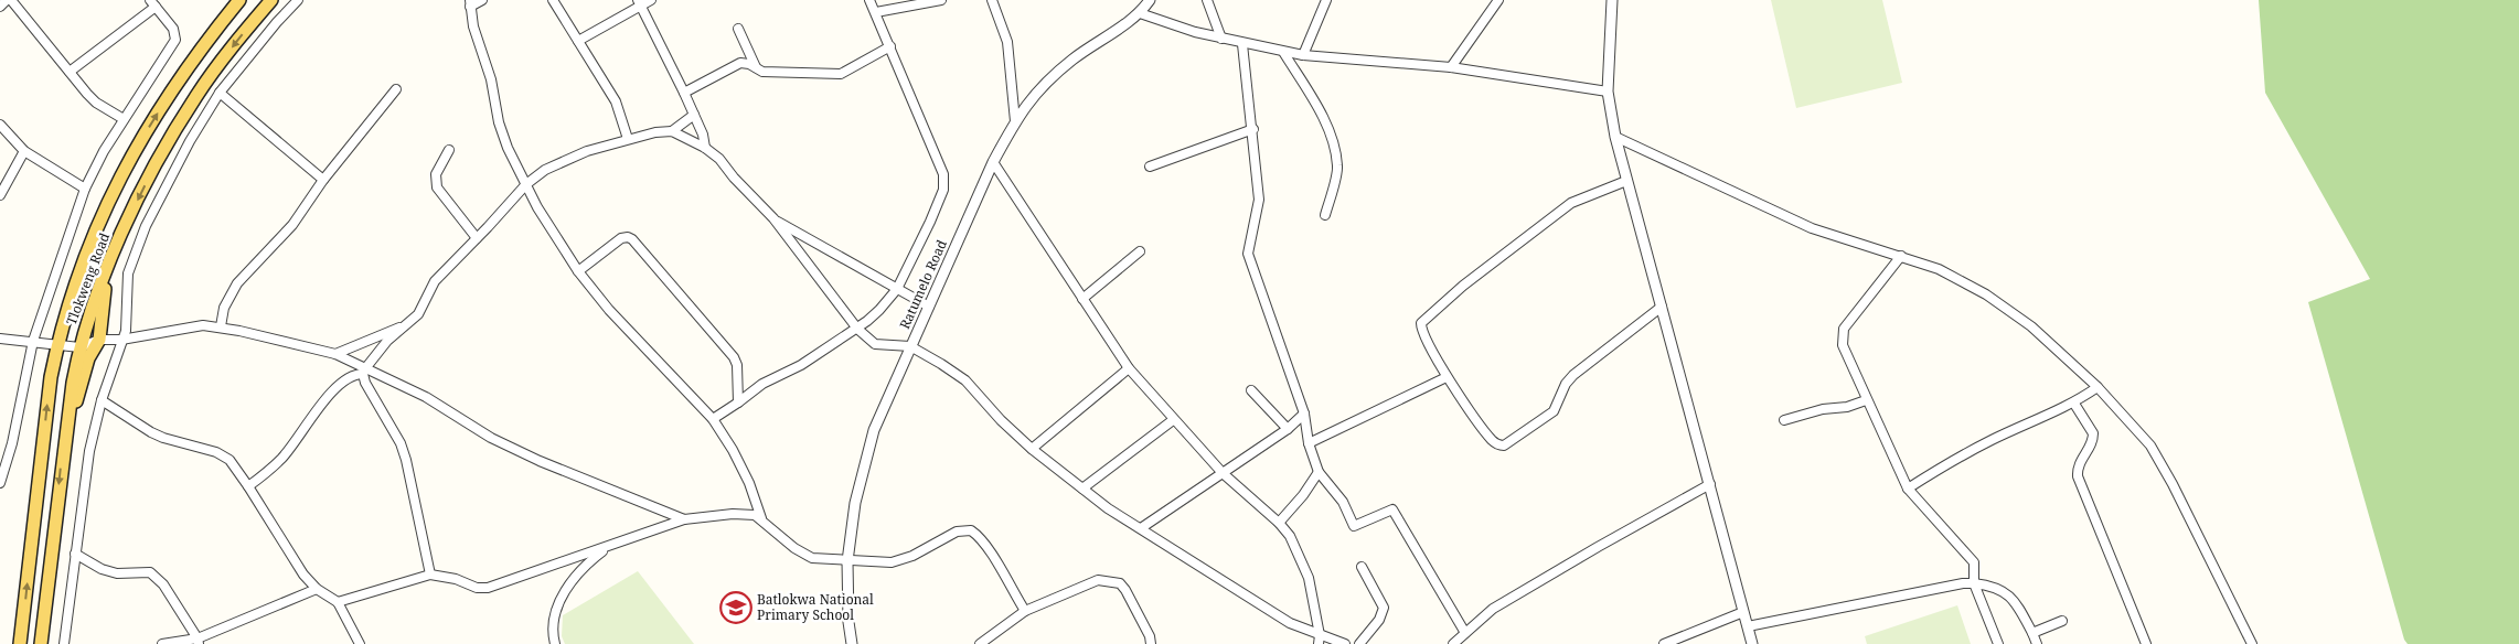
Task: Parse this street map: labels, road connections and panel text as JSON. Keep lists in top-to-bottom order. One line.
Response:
{"streets":{"main road":["Tlokweng Road"],"street":["Ratumelo Road"]},"places":{"school or university":["Batlokwa National Primary School"]}}
